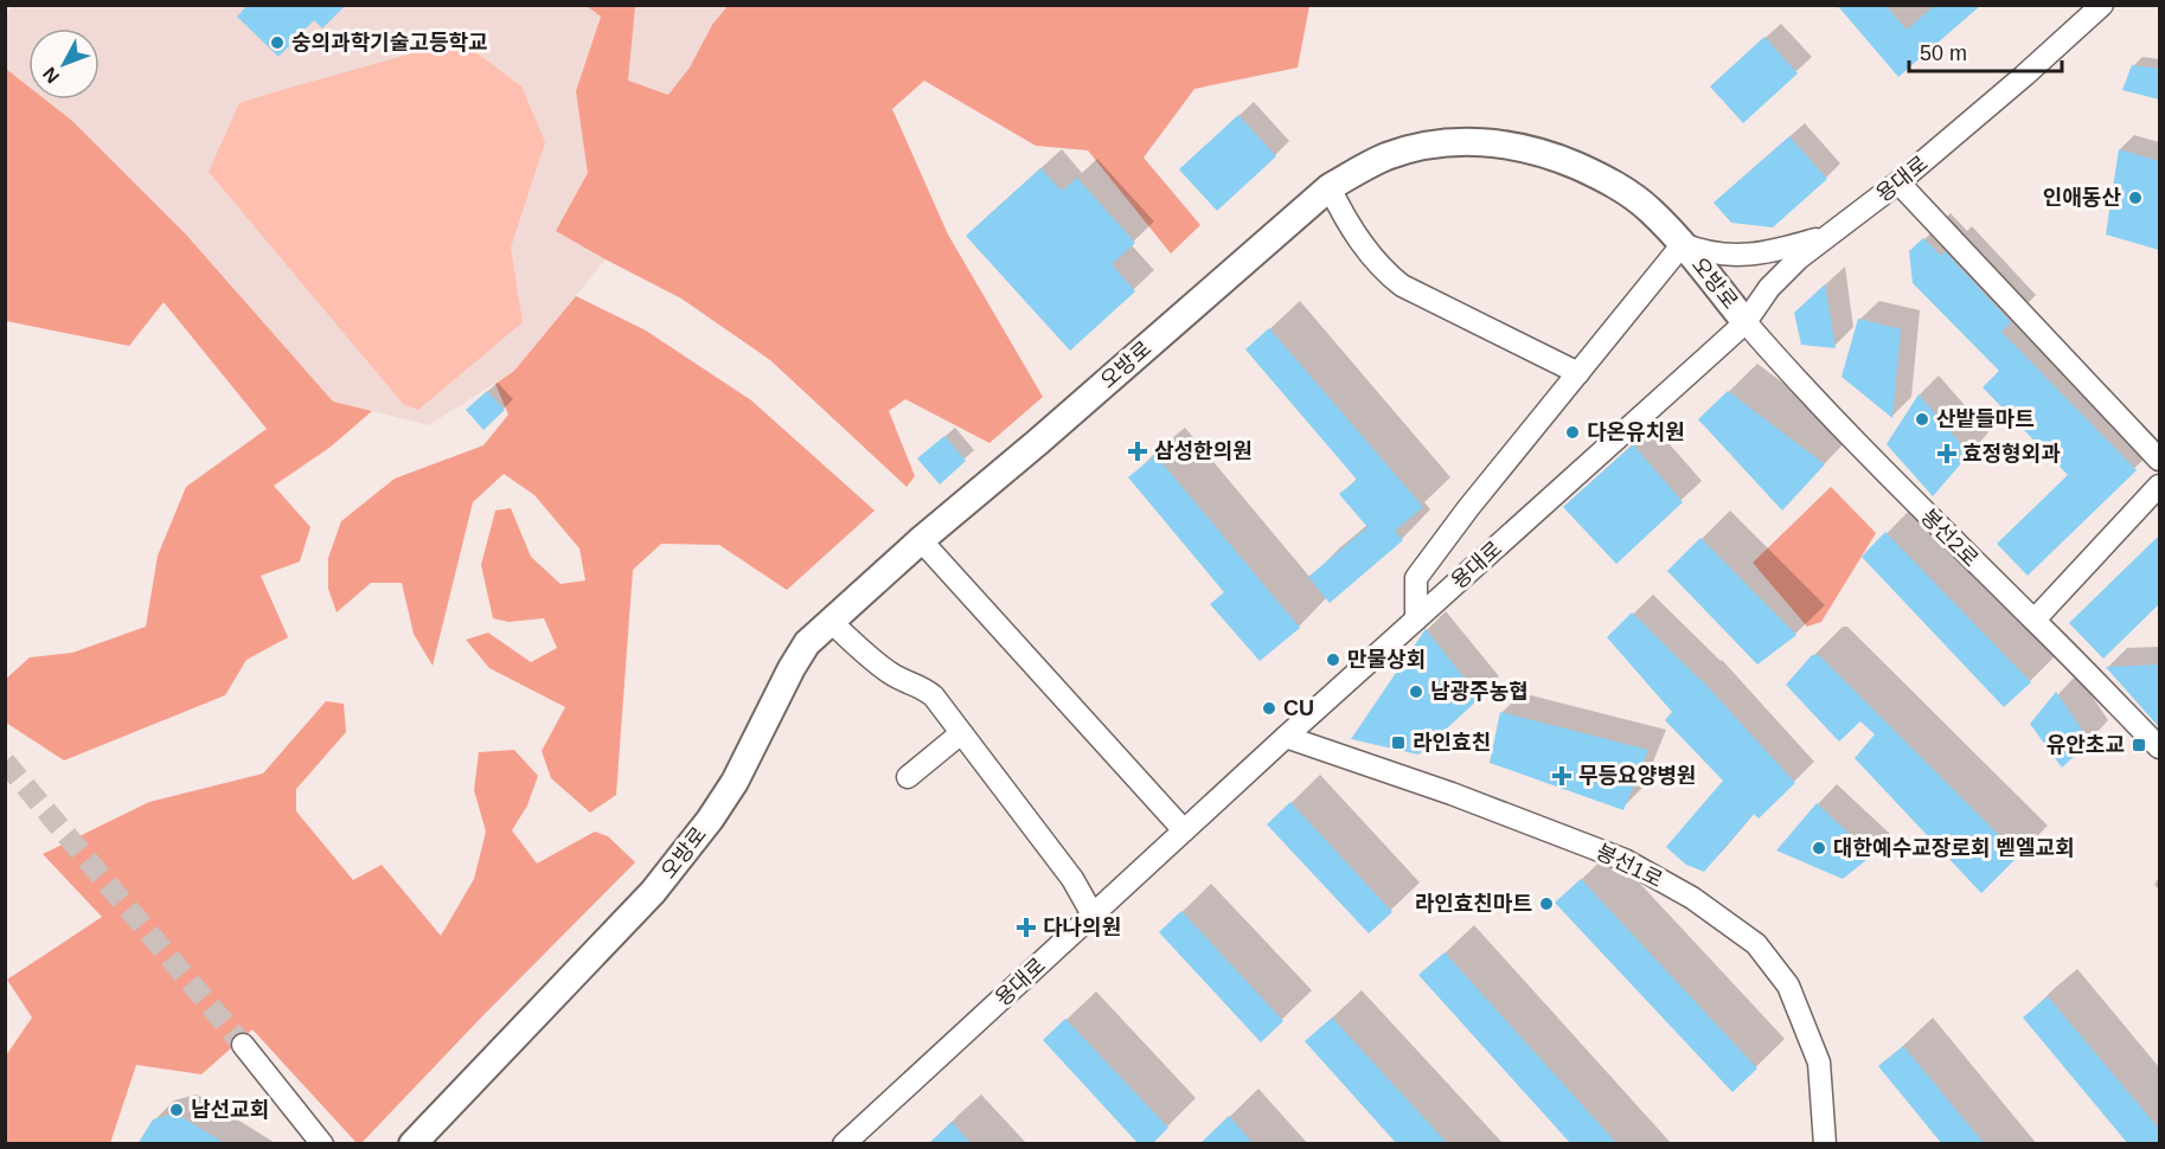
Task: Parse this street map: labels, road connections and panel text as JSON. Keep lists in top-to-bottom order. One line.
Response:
{"streets":{"main road":["오방로"],"street":["용대로","봉선2로","봉선1로"]},"crossings":[["용대로","오방로"],["용대로","봉선2로"],["용대로","봉선1로"],["오방로","봉선2로"]],"places":{"other":["숭의과학기술고등학교","인애동산","산밭들마트","다온유치원","만물상회","남광주농협","CU","대한예수교장로회 벧엘교회","라인효친마트","남선교회"],"health":["삼성한의원","효정형외과","무등요양병원","다나의원"],"transit":["라인효친","유안초교"]},"scale_bar":"50 m","north":"bottom left"}
